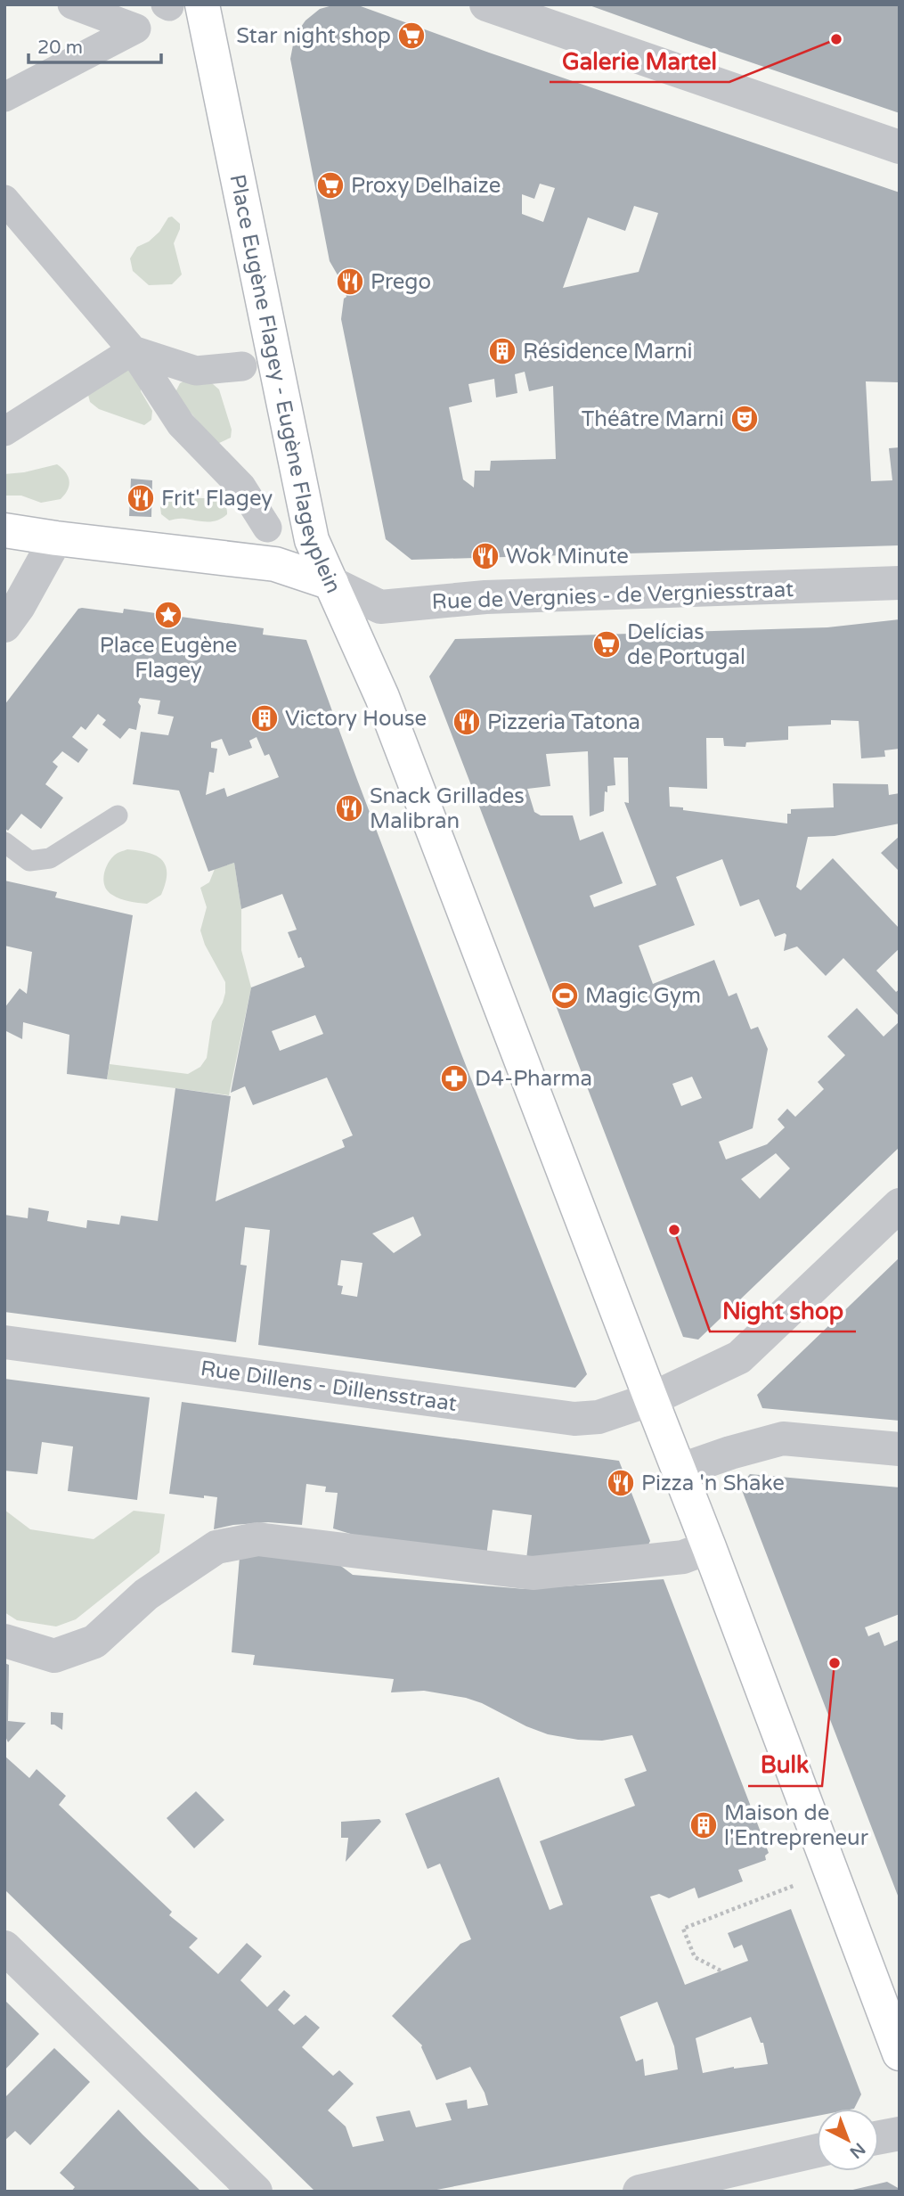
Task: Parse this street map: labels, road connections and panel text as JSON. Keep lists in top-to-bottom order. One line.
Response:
{"streets":{"main road":["Place Eugène Flagey - Eugène Flageyplein"],"street":["Rue de Vergnies - de Vergniesstraat","Rue Dillens - Dillensstraat"]},"crossings":[["Place Eugène Flagey - Eugène Flageyplein","Rue de Vergnies - de Vergniesstraat"]],"places":{"supermarket":["Star night shop","Proxy Delhaize","Delícias de Portugal"],"other":["Galerie Martel","Night shop","Bulk"],"restaurant":["Prego","Frit' Flagey","Wok Minute","Pizzeria Tatona","Snack Grillades Malibran","Pizza 'n Shake"],"building":["Résidence Marni","Victory House","Maison de l'Entrepreneur"],"theatre":["Théâtre Marni"],"place":["Place Eugène Flagey"],"sports":["Magic Gym"],"pharmacy":["D4-Pharma"]},"scale_bar":"20 m","north":"bottom right"}
